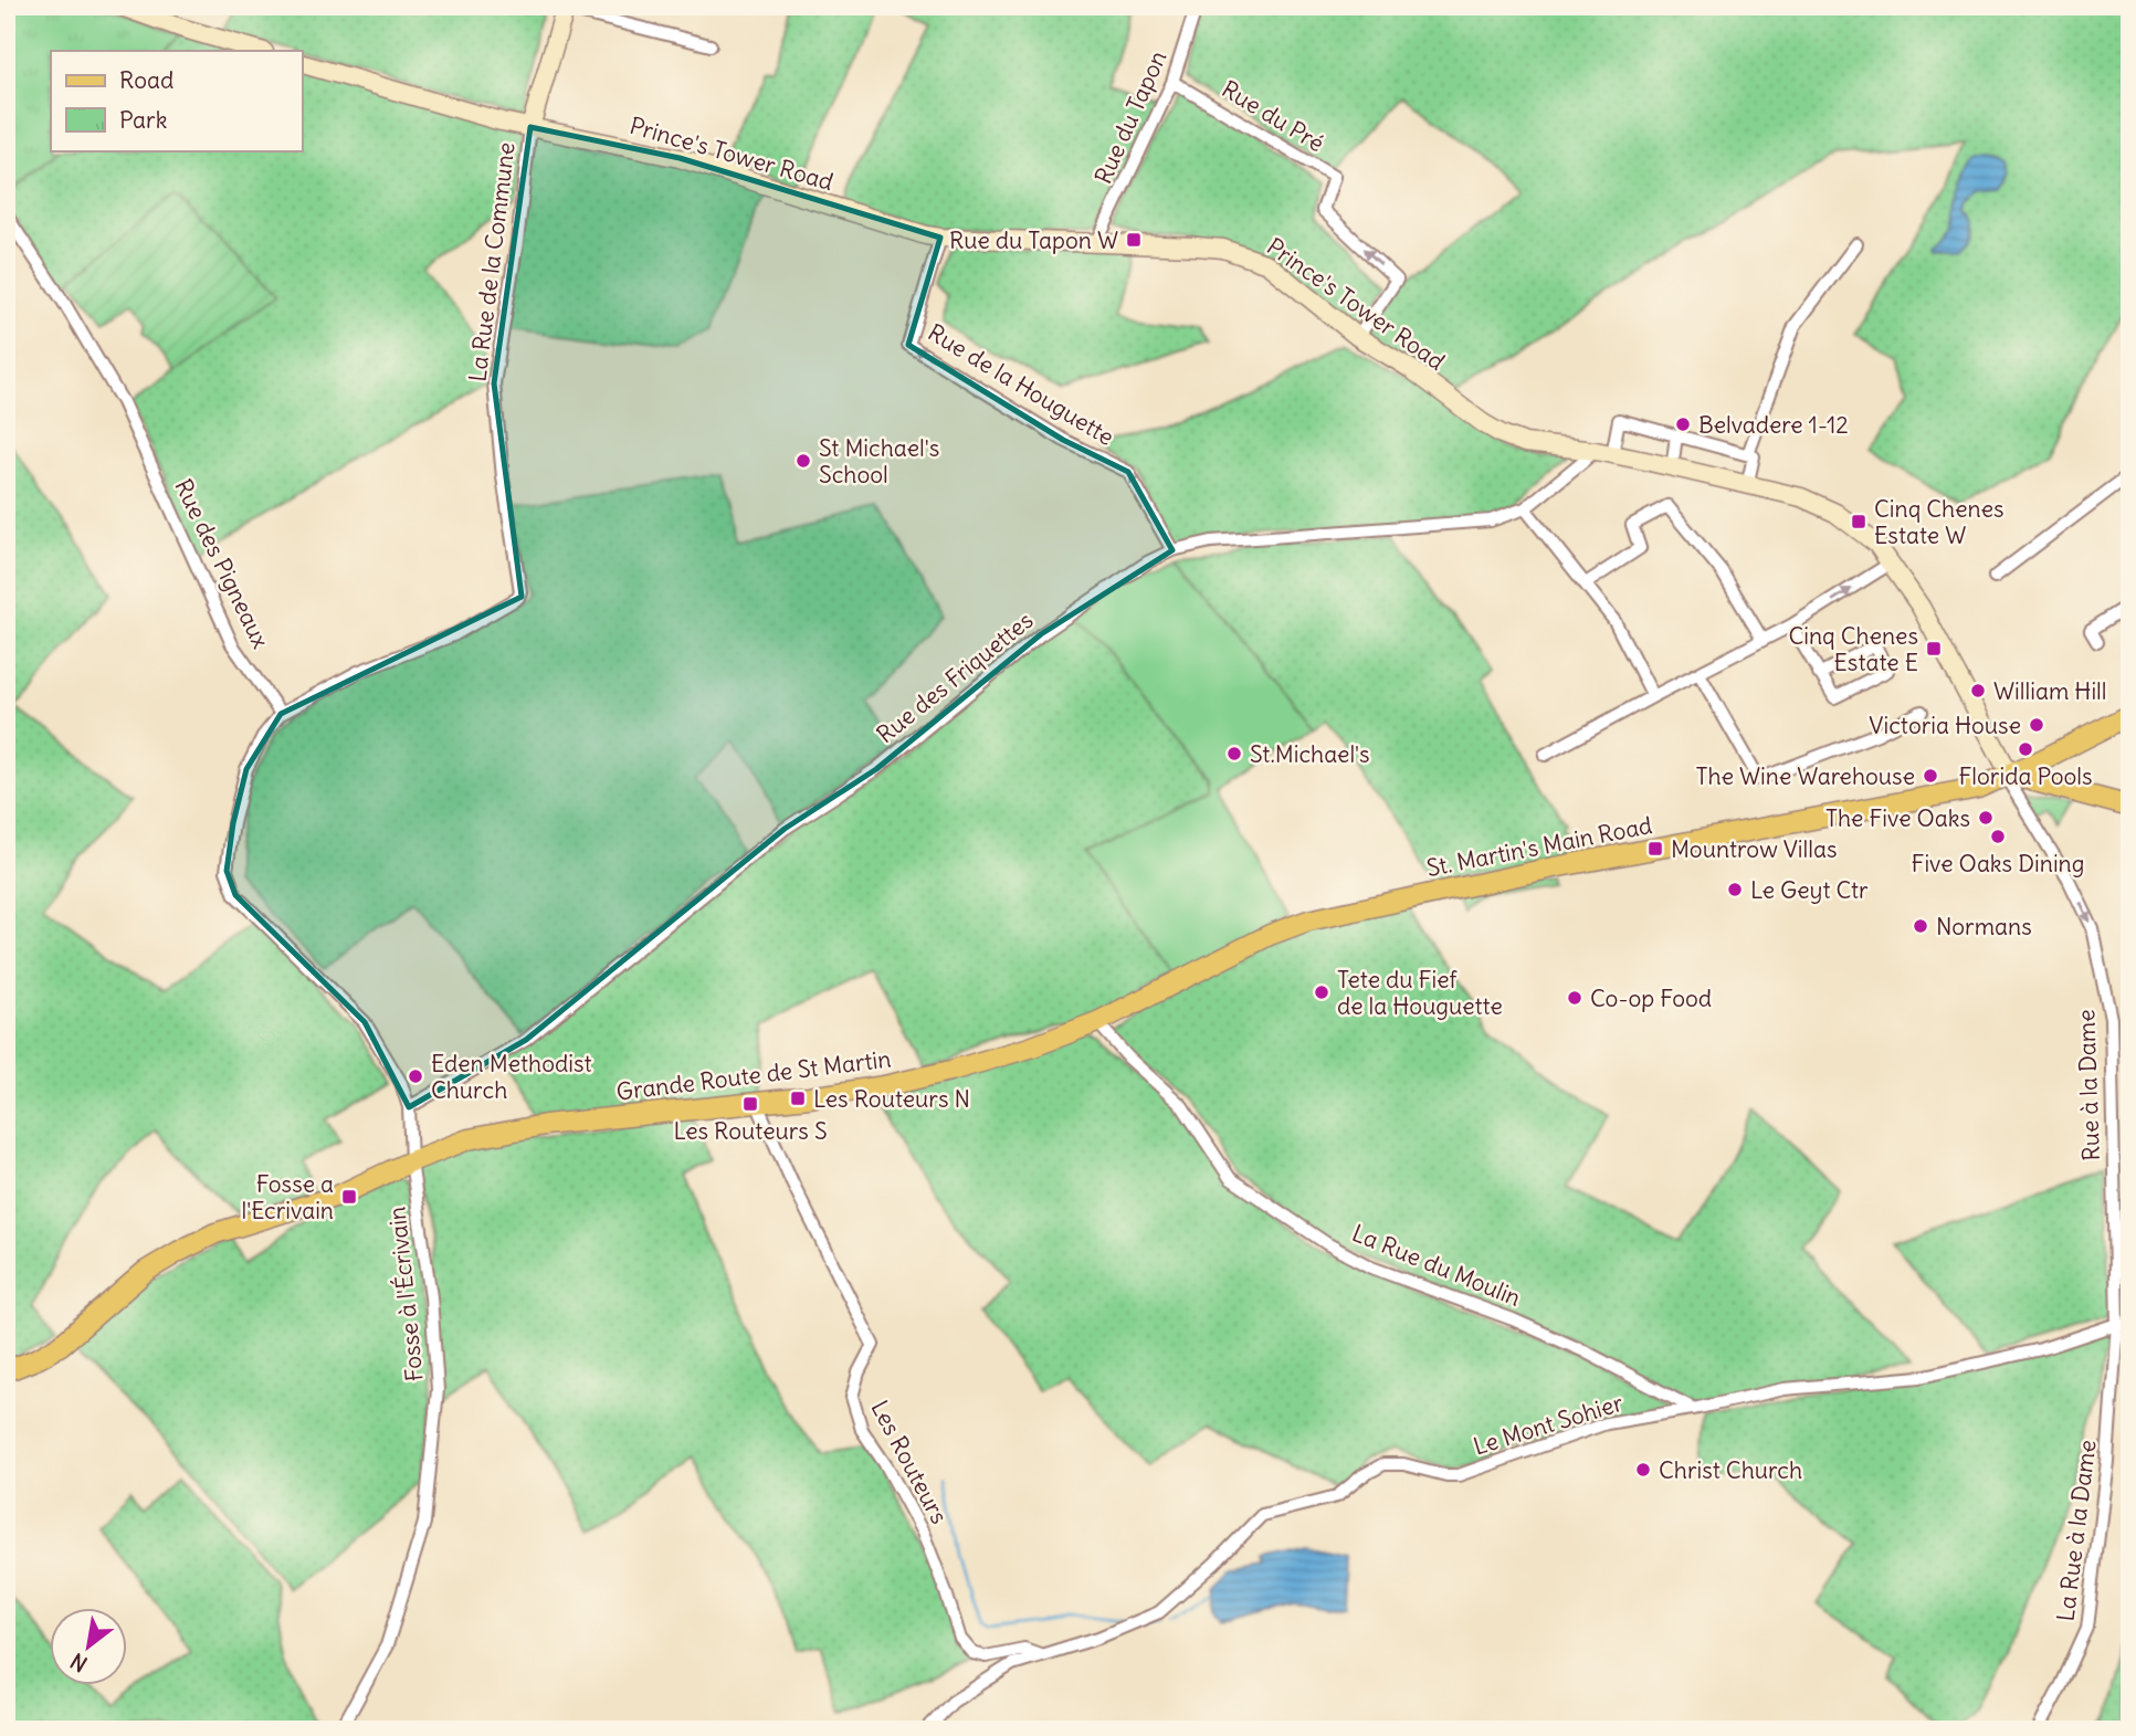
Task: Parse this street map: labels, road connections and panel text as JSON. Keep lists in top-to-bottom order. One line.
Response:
{"streets":{"main road":["Prince's Tower Road","St. Martin's Main Road","Grande Route de St Martin"],"street":["Rue du Pré","Rue du Tapon","La Rue de la Commune","Rue de la Houguette","Rue des Pigneaux","Rue des Friquettes","Rue à la Dame","La Rue du Moulin","Fosse à l'Écrivain","Le Mont Sohier","Les Routeurs","La Rue à la Dame"]},"crossings":[["Rue du Pré","Rue du Tapon"],["Rue du Pré","Prince's Tower Road"],["Rue du Tapon","Prince's Tower Road"],["Prince's Tower Road","La Rue de la Commune"],["Prince's Tower Road","Rue de la Houguette"],["Prince's Tower Road","Rue des Friquettes"],["Prince's Tower Road","St. Martin's Main Road"],["Prince's Tower Road","Rue à la Dame"],["La Rue de la Commune","Rue des Pigneaux"],["Rue de la Houguette","Rue des Friquettes"],["St. Martin's Main Road","Grande Route de St Martin"],["St. Martin's Main Road","Rue à la Dame"],["St. Martin's Main Road","La Rue du Moulin"],["Grande Route de St Martin","La Rue du Moulin"],["Grande Route de St Martin","Fosse à l'Écrivain"],["Grande Route de St Martin","Les Routeurs"],["Rue à la Dame","Le Mont Sohier"],["Rue à la Dame","La Rue à la Dame"],["La Rue du Moulin","Le Mont Sohier"],["Le Mont Sohier","Les Routeurs"],["Le Mont Sohier","La Rue à la Dame"]],"one_way":["Rue du Pré","Rue de la Houguette","Rue à la Dame"],"places":{"transit":["Rue du Tapon W","Cinq Chenes Estate W","Cinq Chenes Estate E","Mountrow Villas","Les Routeurs N","Les Routeurs S","Fosse a l'Ecrivain"],"other":["Belvadere 1-12","St Michael's School","William Hill","Victoria House","Florida Pools","St.Michael's","The Wine Warehouse","The Five Oaks","Five Oaks Dining","Le Geyt Ctr","Normans","Tete du Fief de la Houguette","Co-op Food","Eden Methodist Church","Christ Church"]},"legend":["Road","Park"],"north":"bottom left"}
